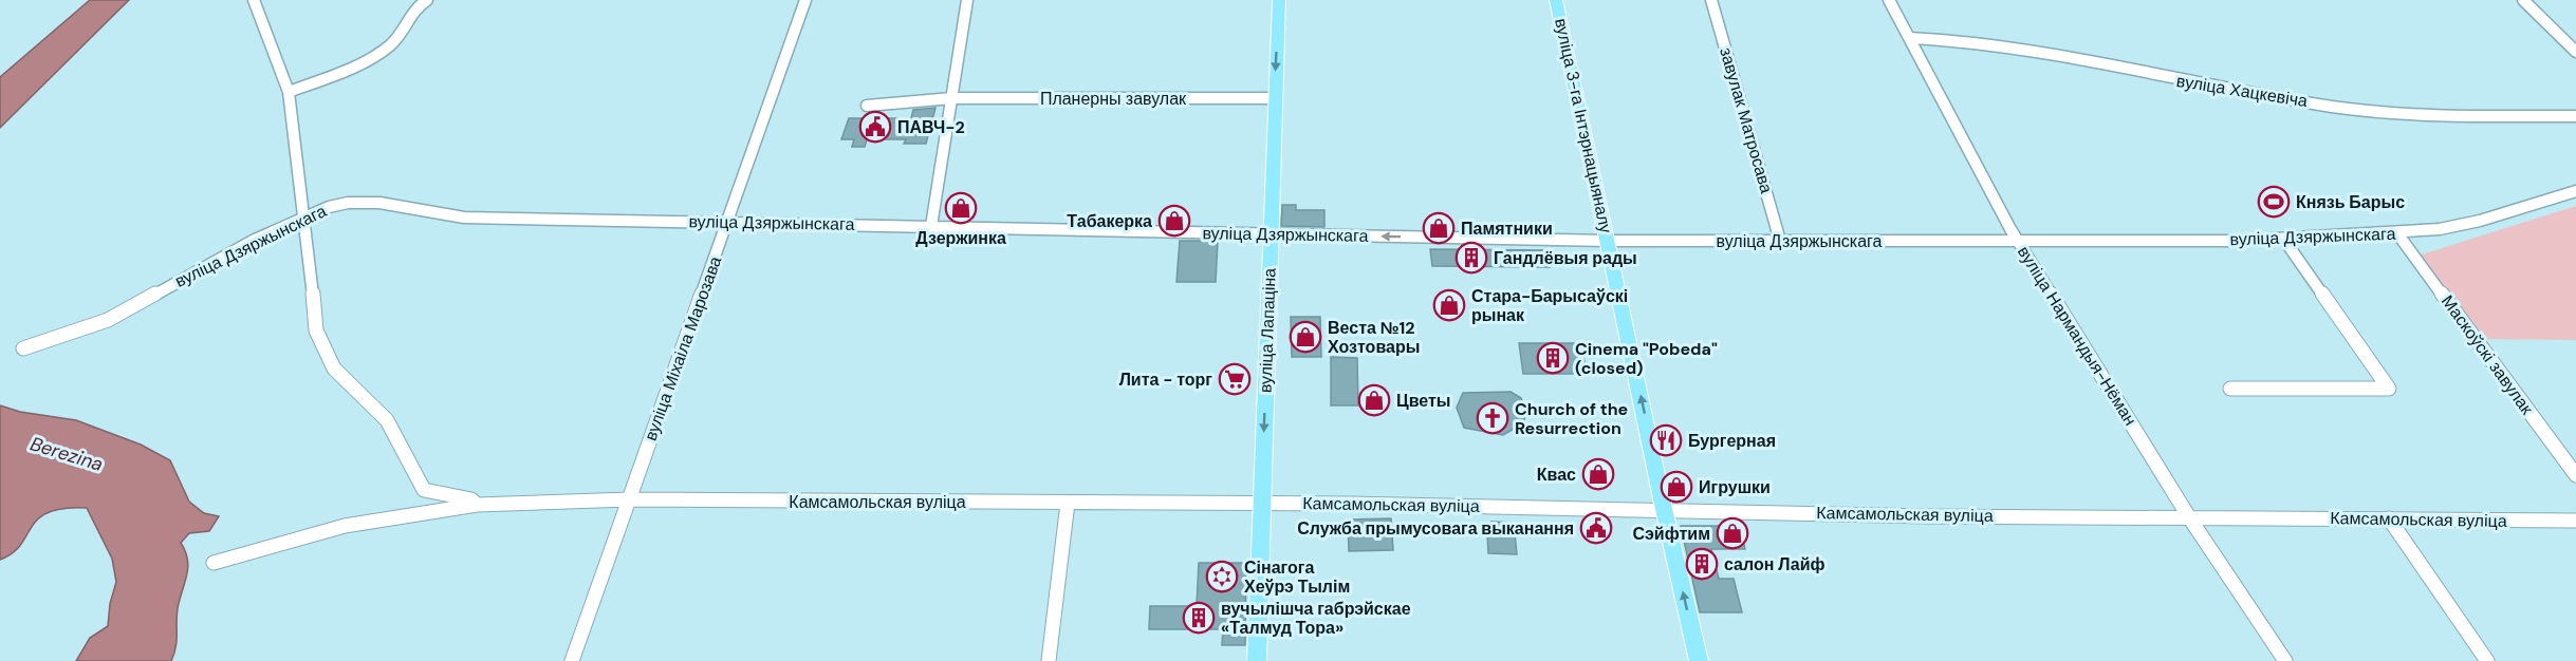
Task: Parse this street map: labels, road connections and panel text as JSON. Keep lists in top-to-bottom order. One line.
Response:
{"streets":{"main road":["вуліца 3-га Інтэрнацыяналу","вуліца Лапаціна"],"street":["вуліца Хацкевіча","Планерны завулак","завулак Матросава","вуліца Дзяржынскага","вуліца Нармандыя-Нёман","вуліца Міхаіла Марозава","Маскоўскі завулак","Камсамольская вуліца"]},"crossings":[["вуліца Хацкевіча","вуліца Нармандыя-Нёман"],["Планерны завулак","вуліца Лапаціна"],["завулак Матросава","вуліца Дзяржынскага"],["вуліца 3-га Інтэрнацыяналу","вуліца Дзяржынскага"],["вуліца 3-га Інтэрнацыяналу","Камсамольская вуліца"],["вуліца Дзяржынскага","вуліца Лапаціна"],["вуліца Дзяржынскага","вуліца Нармандыя-Нёман"],["вуліца Дзяржынскага","вуліца Міхаіла Марозава"],["вуліца Дзяржынскага","Маскоўскі завулак"],["вуліца Лапаціна","Камсамольская вуліца"],["вуліца Нармандыя-Нёман","Камсамольская вуліца"],["вуліца Міхаіла Марозава","Камсамольская вуліца"]],"one_way":["вуліца 3-га Інтэрнацыяналу","вуліца Лапаціна"],"water":["Berezina"],"places":{"public building":["ПАВЧ-2","Служба прымусовага выканання"],"sports":["Князь Барыс"],"shop":["Дзержинка","Табакерка","Памятники","Стара-Барысаўскі рынак","Веста №12 Хозтовары","Цветы","Квас","Игрушки","Сэйфтим"],"building":["Гандлёвыя рады","Cinema \"Pobeda\" (closed)","салон Лайф","вучылішча габрэйскае «Талмуд Тора»"],"supermarket":["Лита - торг"],"church":["Church of the Resurrection"],"restaurant":["Бургерная"],"synagogue":["Сінагога Хеўрэ Тылім"]}}
